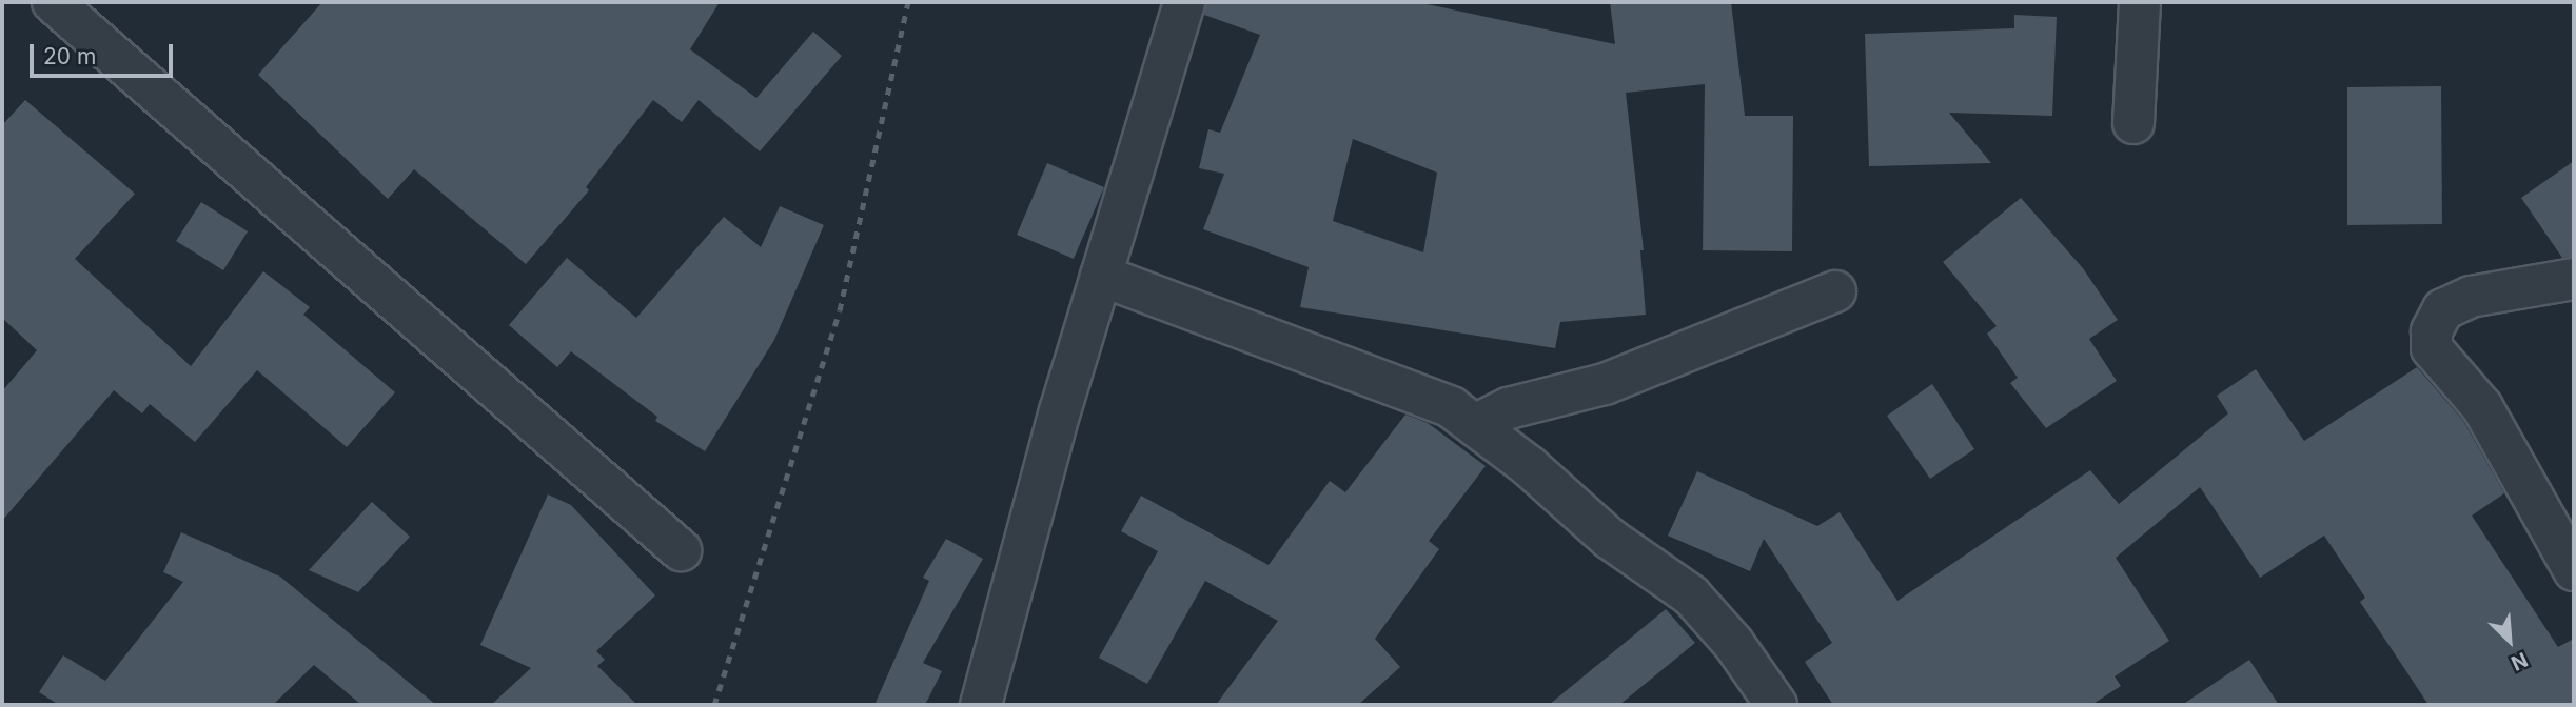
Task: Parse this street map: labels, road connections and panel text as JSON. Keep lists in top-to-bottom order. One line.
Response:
{"scale_bar":"20 m","north":"bottom right"}
